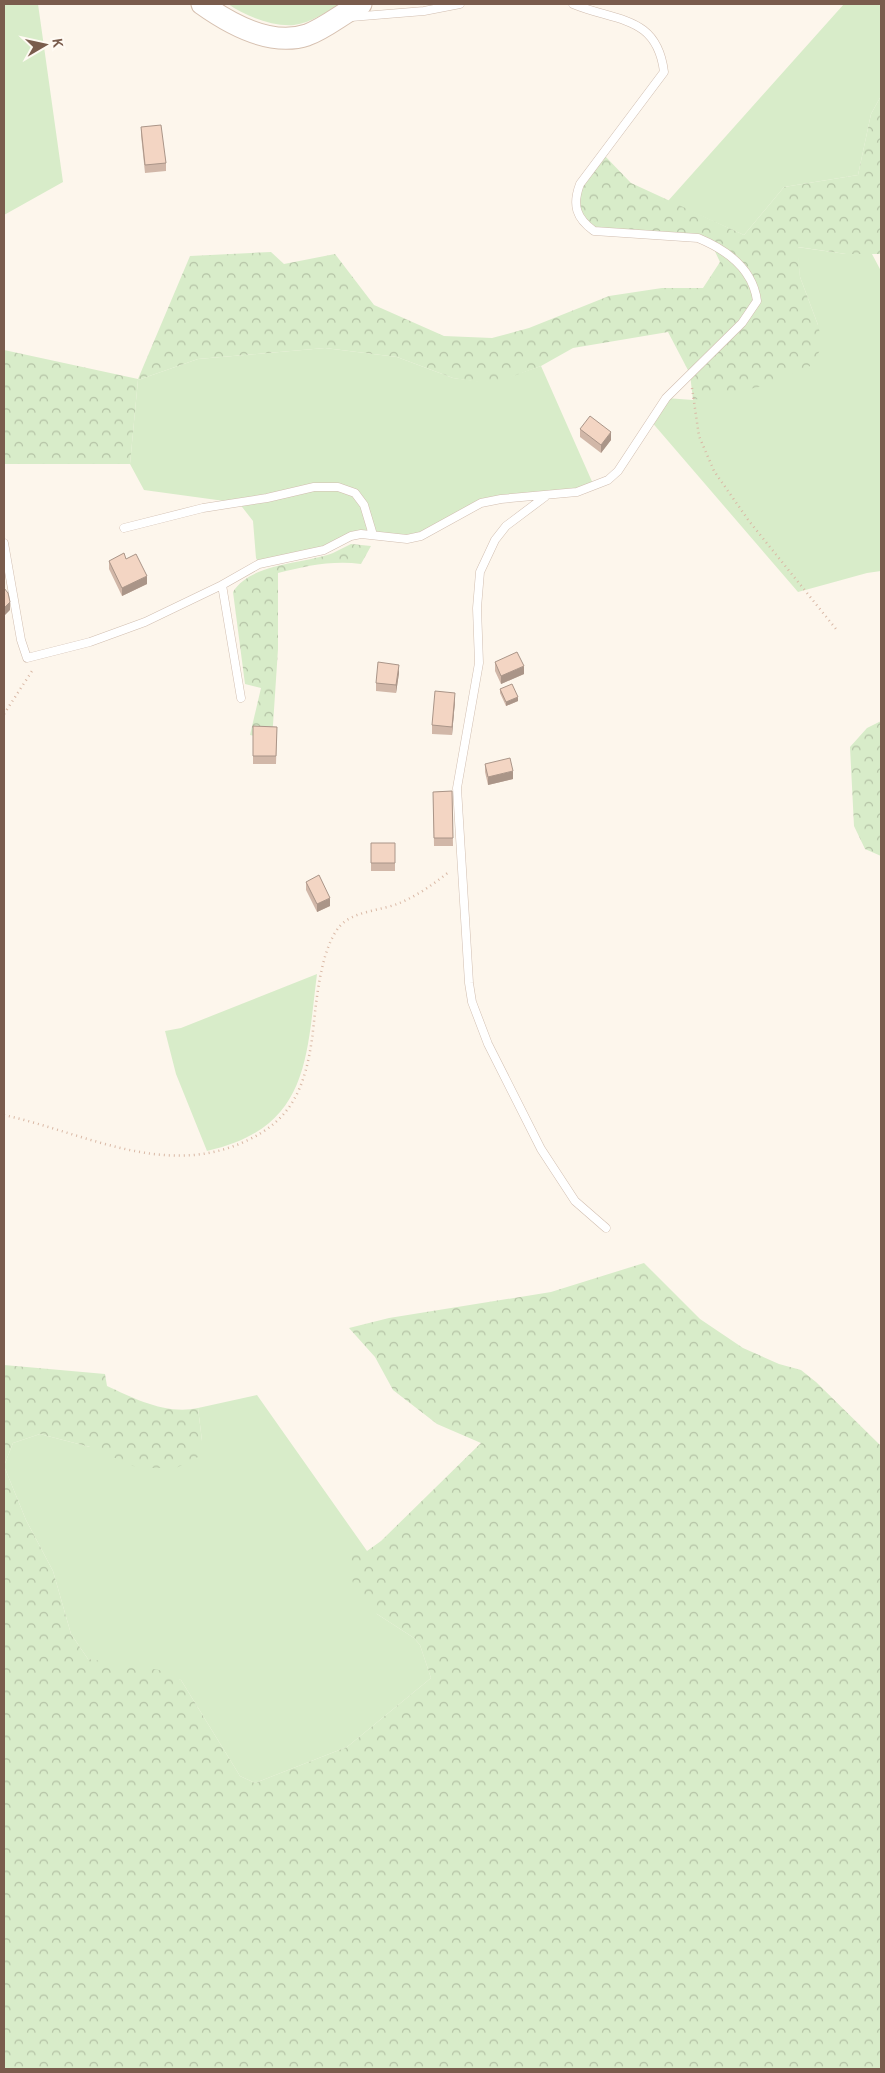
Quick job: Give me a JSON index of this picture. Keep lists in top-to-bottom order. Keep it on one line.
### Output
{"north":"right"}
